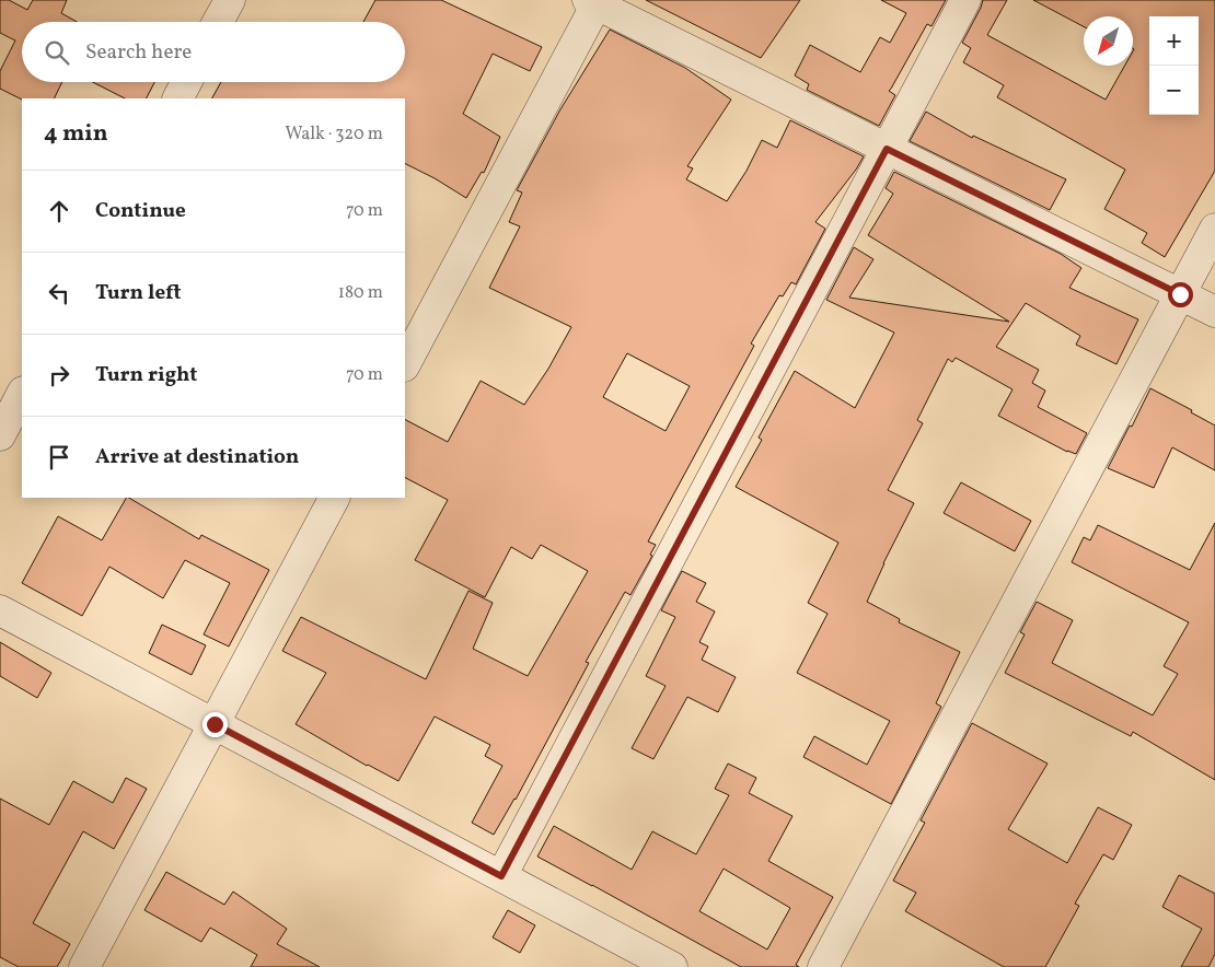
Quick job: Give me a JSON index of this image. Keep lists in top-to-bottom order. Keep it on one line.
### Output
{"north":"bottom left","page":{"map_buttons":["+","−"],"search":"Search here","heading":["4 min","Walk · 320 m"],"list":[["Continue","70 m"],["Turn left","180 m"],["Turn right","70 m"],"Arrive at destination"]}}
